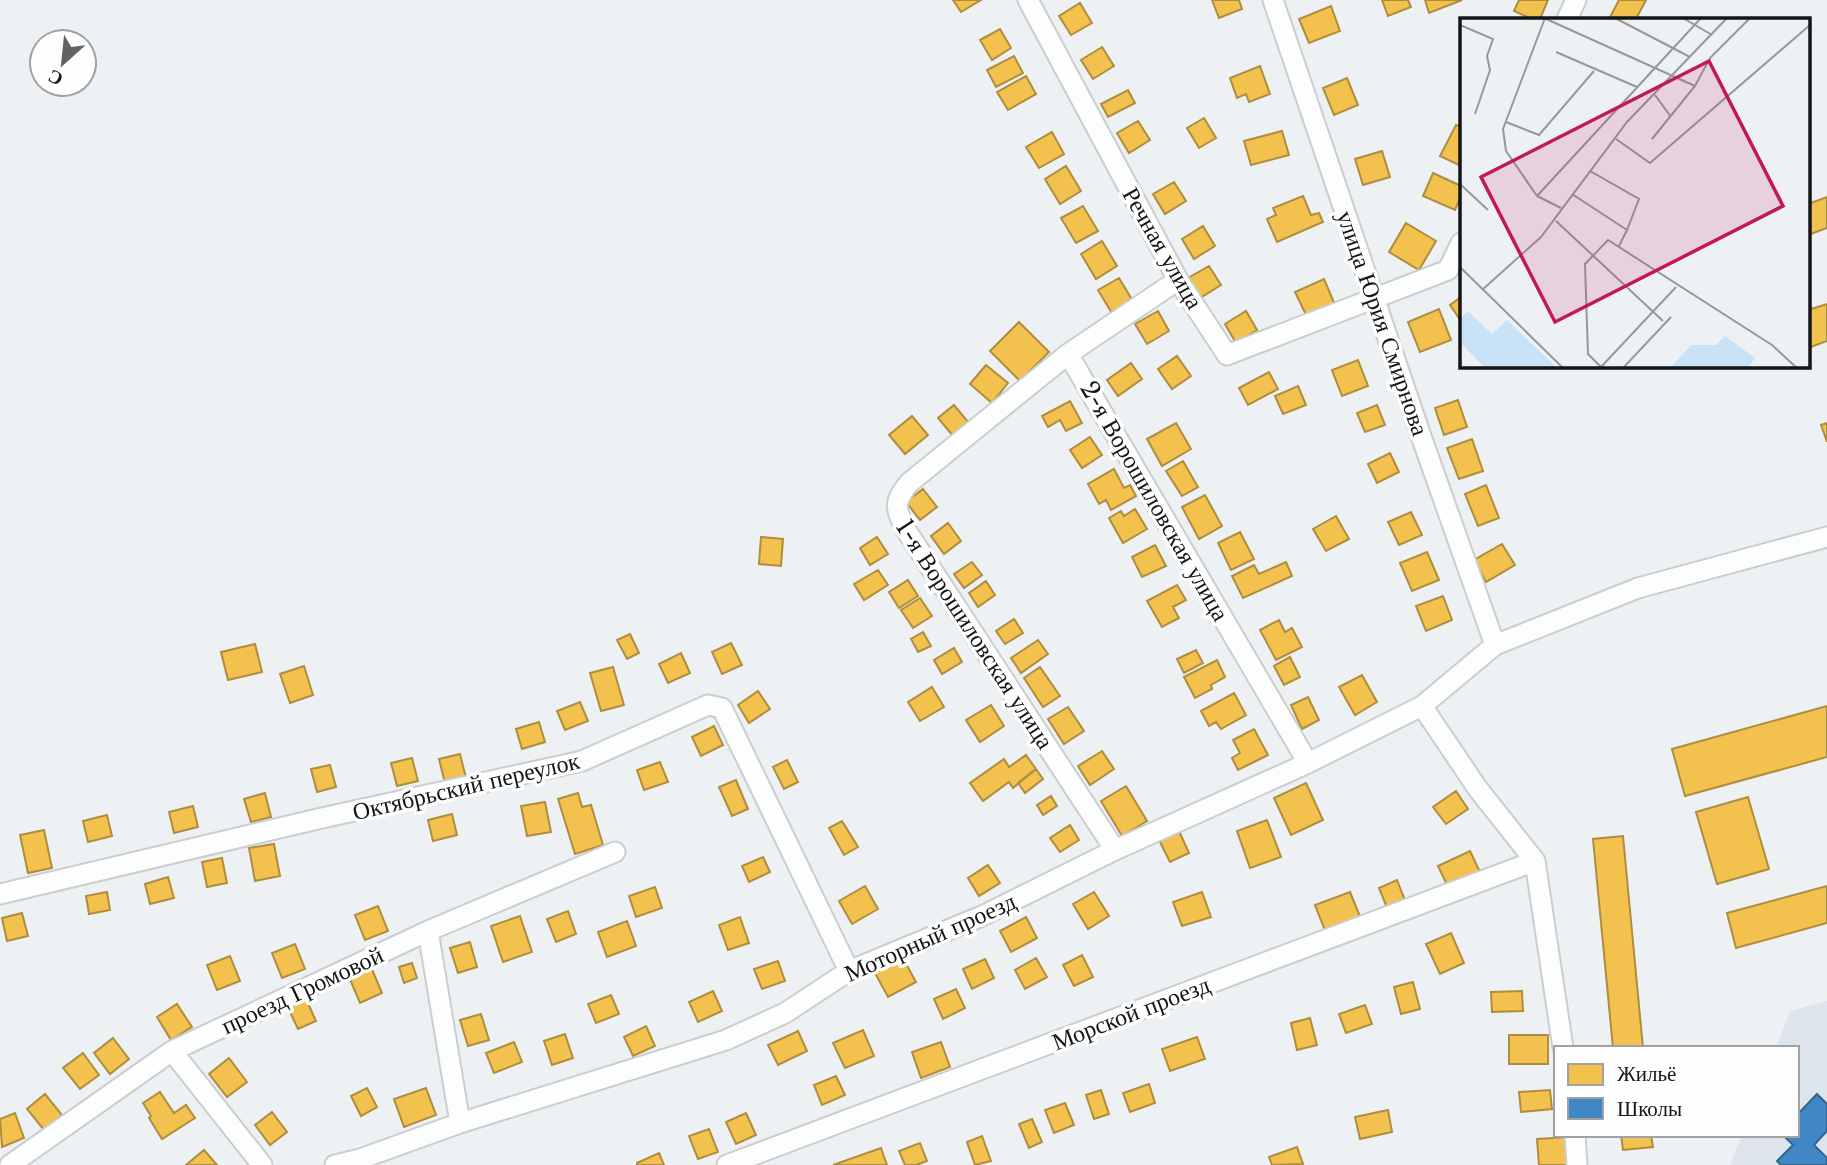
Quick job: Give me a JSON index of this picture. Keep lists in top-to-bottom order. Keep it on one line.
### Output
{"streets":{"street":["Речная улица","улица Юрия Смирнова","2-я Ворошиловская улица","1-я Ворошиловская улица","Октябрьский переулок","Моторный проезд","проезд Громовой","Морской проезд"]},"crossings":[["Речная улица","улица Юрия Смирнова"],["Речная улица","2-я Ворошиловская улица"],["улица Юрия Смирнова","Моторный проезд"],["2-я Ворошиловская улица","1-я Ворошиловская улица"],["2-я Ворошиловская улица","Моторный проезд"],["1-я Ворошиловская улица","Моторный проезд"],["Октябрьский переулок","Моторный проезд"]],"legend":["Жильё","Школы"],"north":"bottom left"}
